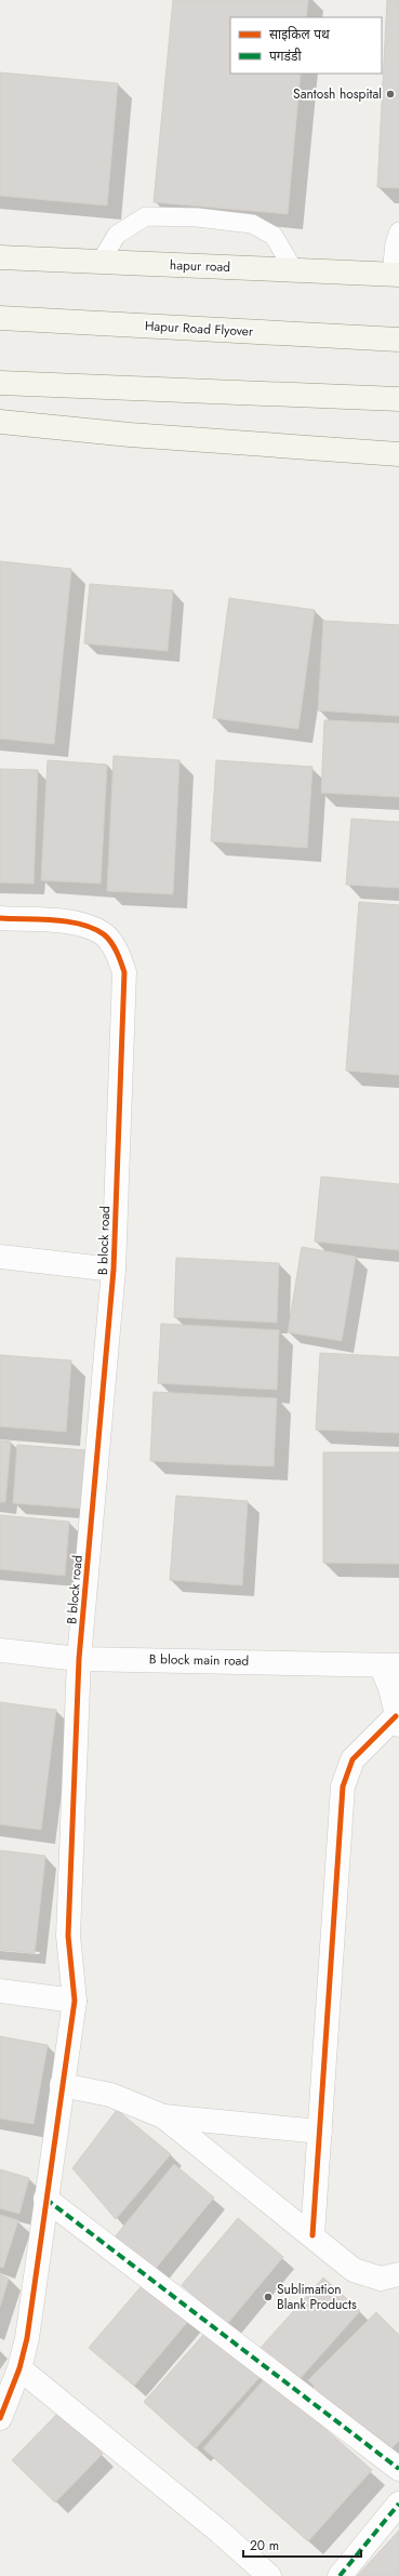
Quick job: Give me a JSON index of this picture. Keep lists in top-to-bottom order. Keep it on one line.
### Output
{"streets":{"street":["hapur road","Hapur Road Flyover","B block road","B block main road"]},"crossings":[["B block road","B block main road"]],"places":["Santosh hospital","Sublimation Blank Products"],"legend":["साइकिल पथ","पगडंडी"],"scale_bar":"20 m"}
